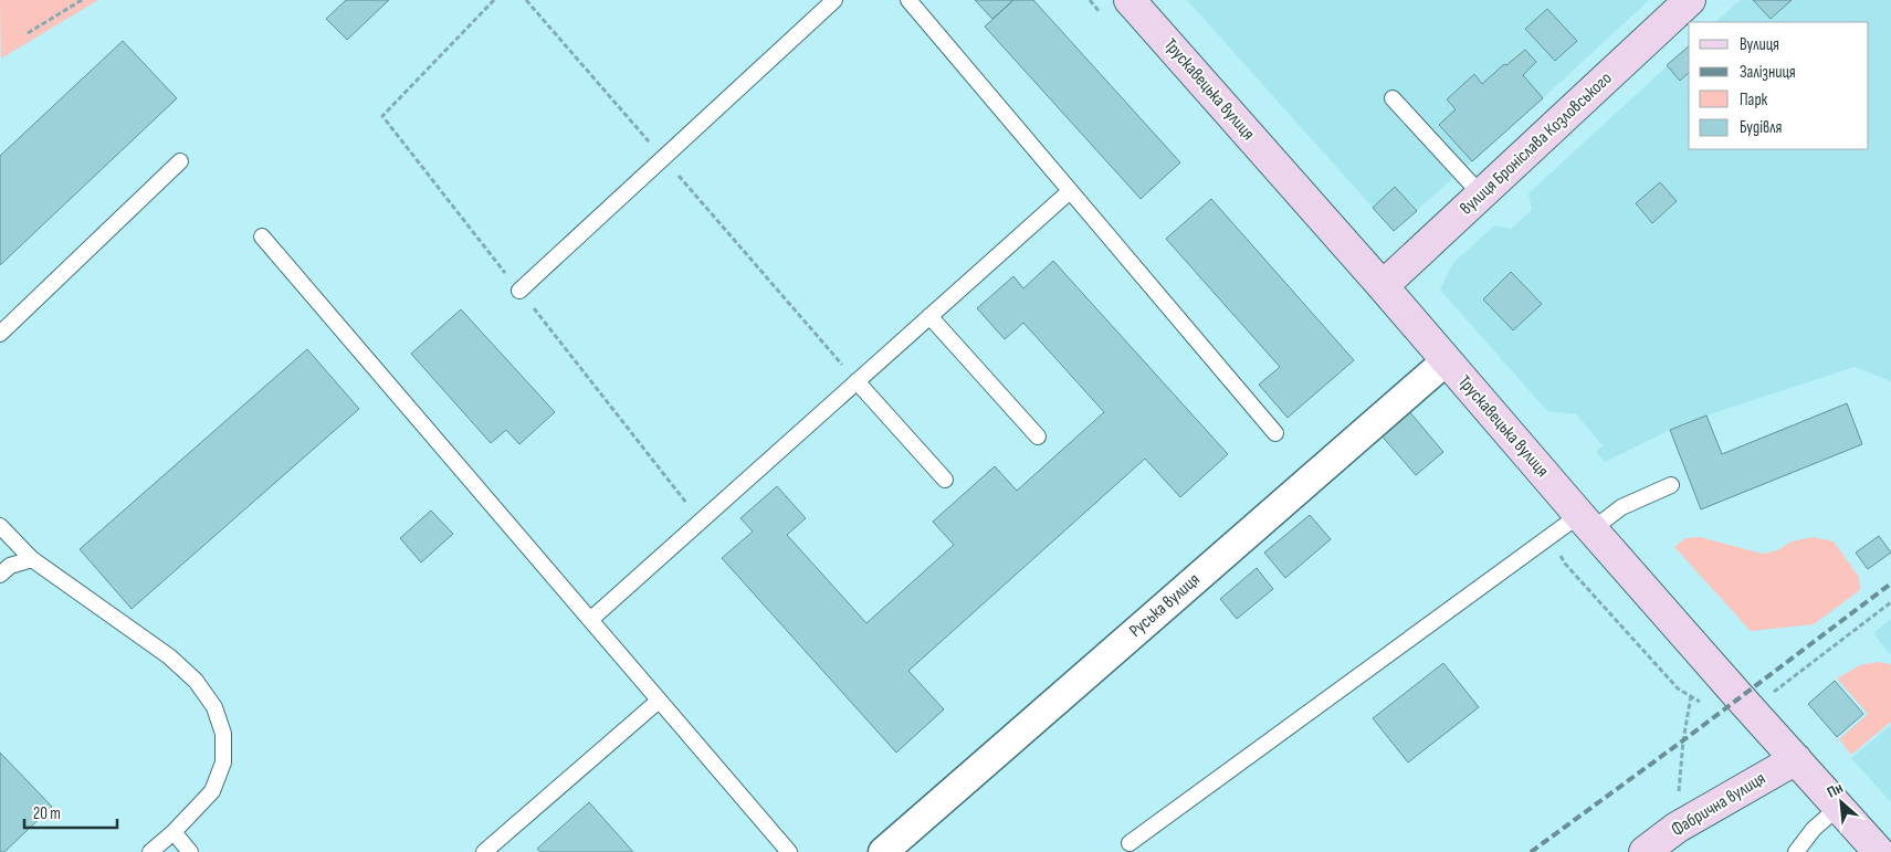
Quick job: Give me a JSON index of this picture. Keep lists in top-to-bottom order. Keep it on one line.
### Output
{"streets":{"main road":["Трускавецька вулиця","вулиця Броніслава Козловського","Фабрична вулиця"],"street":["Руська вулиця"]},"crossings":[["Трускавецька вулиця","вулиця Броніслава Козловського"],["Трускавецька вулиця","Руська вулиця"],["Трускавецька вулиця","Фабрична вулиця"]],"legend":["Вулиця","Залізниця","Парк","Будівля"],"scale_bar":"20 m","north":"top left"}
